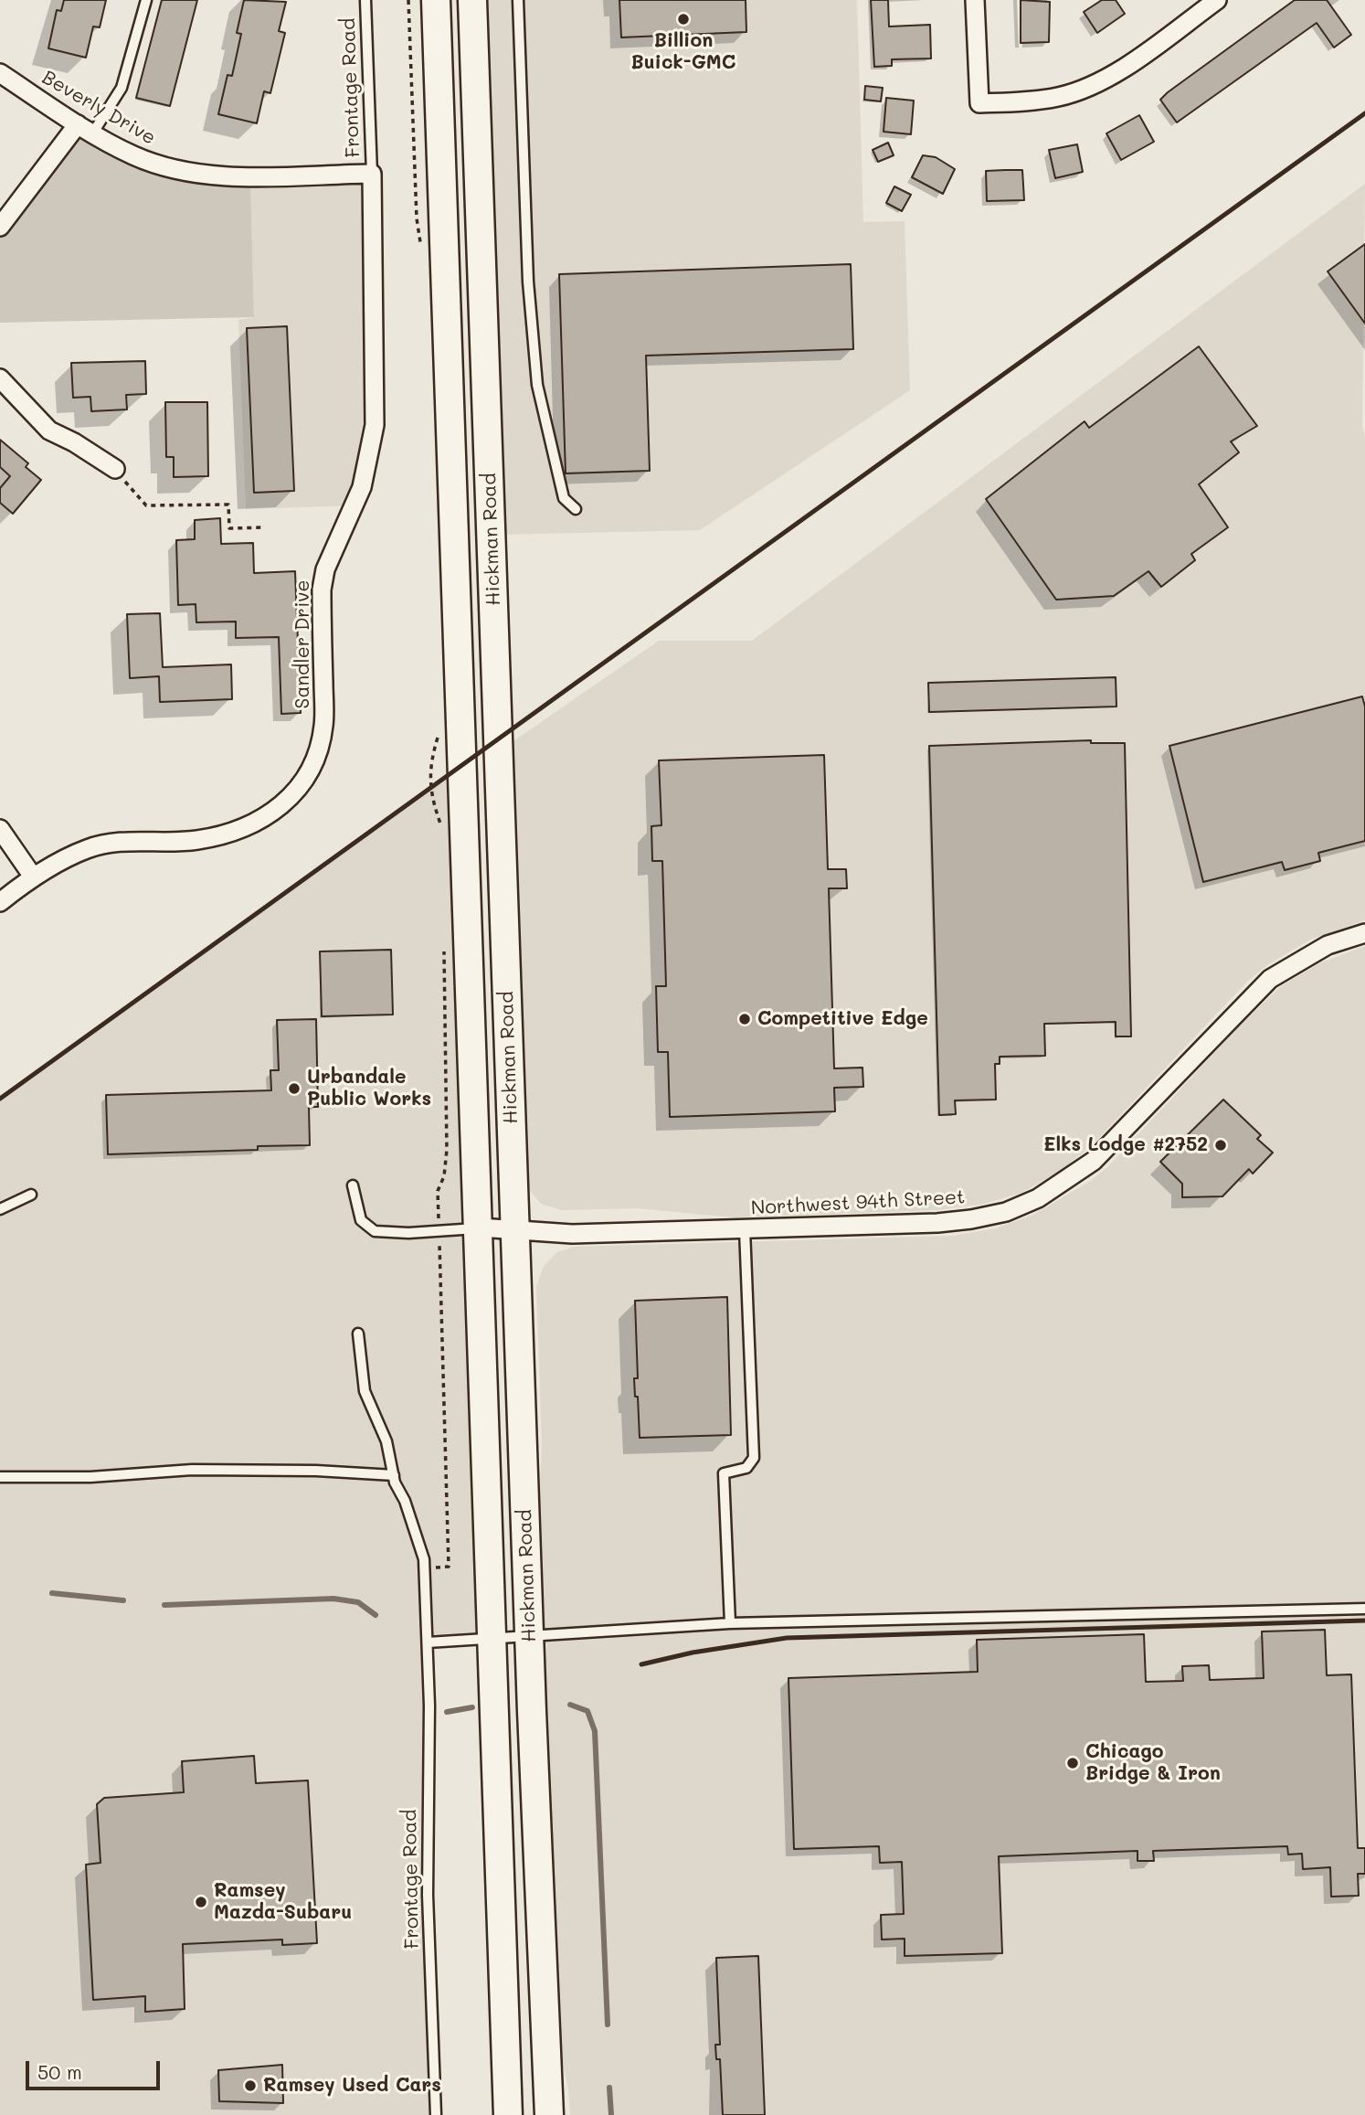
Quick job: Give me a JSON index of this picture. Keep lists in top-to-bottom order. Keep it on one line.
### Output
{"streets":{"main road":["Hickman Road"],"street":["Beverly Drive","Sandler Drive","Northwest 94th Street"],"lane":["Frontage Road"]},"crossings":[["Frontage Road","Beverly Drive"],["Frontage Road","Sandler Drive"],["Beverly Drive","Sandler Drive"],["Hickman Road","Northwest 94th Street"]],"places":["Billion Buick-GMC","Competitive Edge","Urbandale Public Works","Elks Lodge #2752","Chicago Bridge & Iron","Ramsey Mazda-Subaru","Ramsey Used Cars"],"scale_bar":"50 m"}
